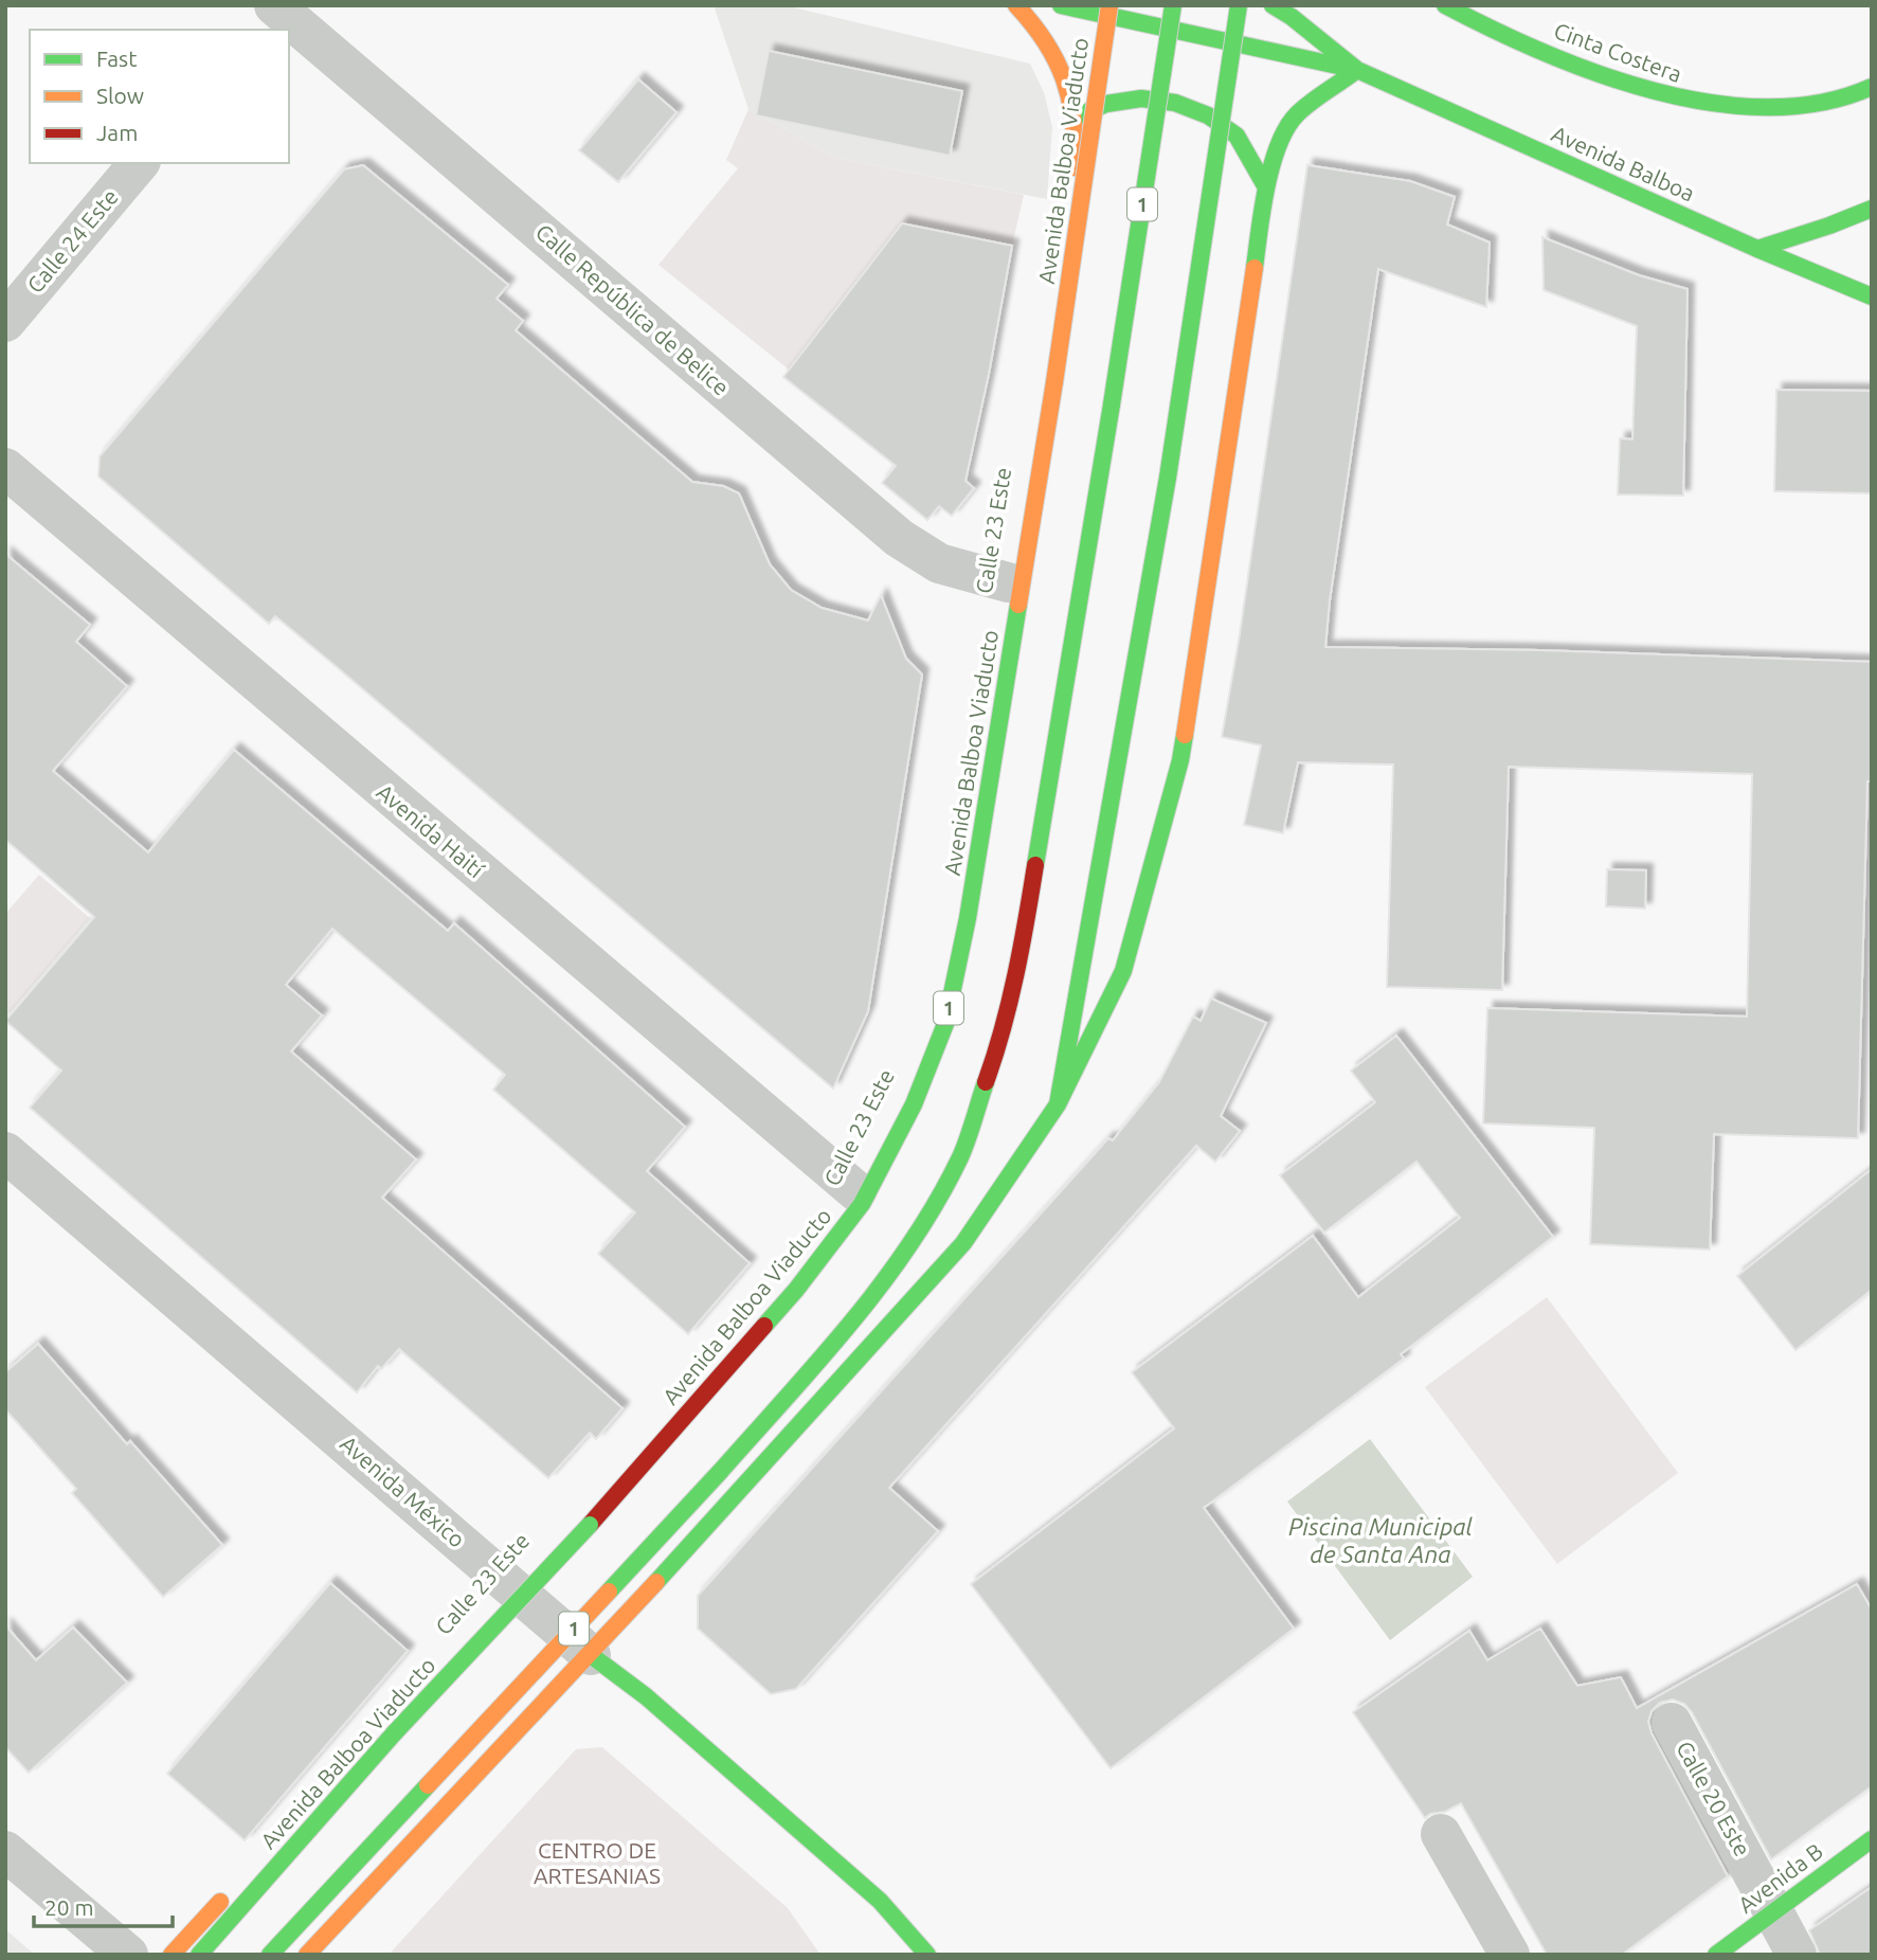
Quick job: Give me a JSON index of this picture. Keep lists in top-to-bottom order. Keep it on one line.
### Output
{"streets":{"main road":["Cinta Costera","Avenida Balboa Viaducto","Avenida Balboa","1","Calle 23 Este","Avenida México","Avenida B"],"street":["Calle 24 Este","Calle República de Belice","Avenida Haití","Calle 20 Este"]},"crossings":[["1","Avenida México"],["Calle República de Belice","Calle 23 Este"],["Calle 23 Este","Avenida Haití"],["Calle 23 Este","Avenida México"],["Calle 20 Este","Avenida B"]],"water":["Piscina Municipal de Santa Ana"],"parks":["CENTRO DE ARTESANIAS"],"legend":["Fast","Slow","Jam"],"scale_bar":"20 m"}
